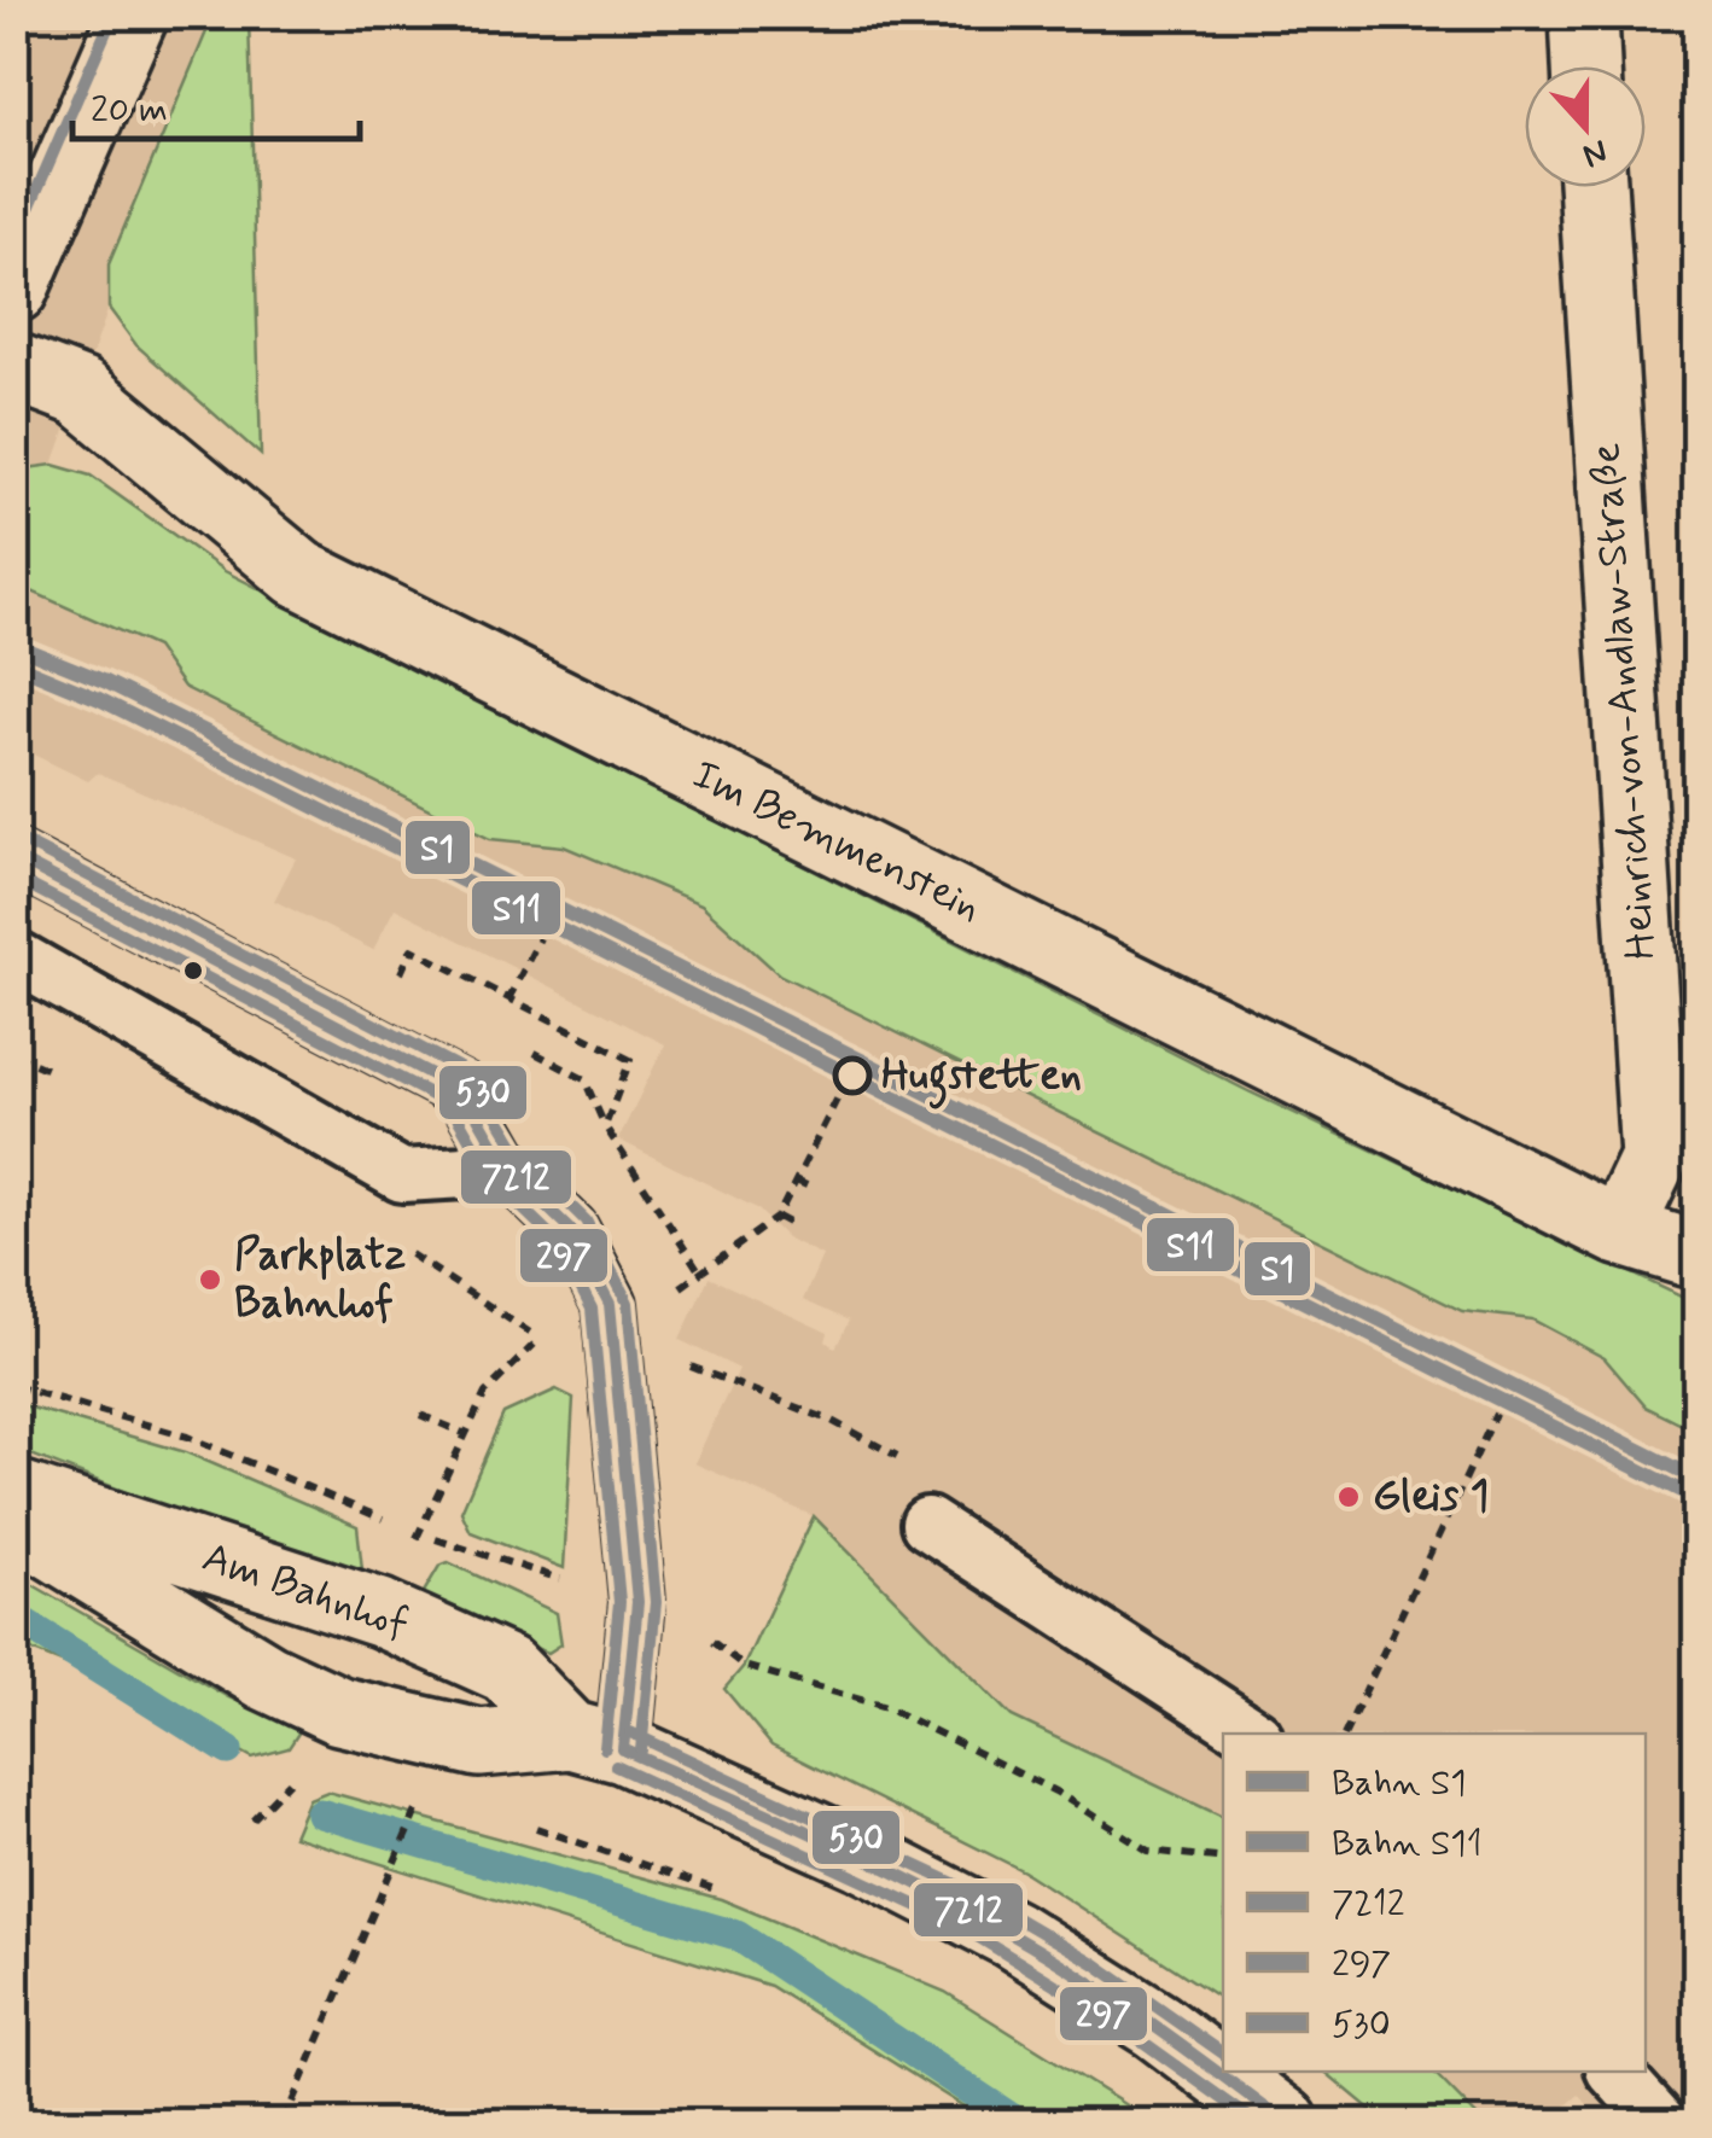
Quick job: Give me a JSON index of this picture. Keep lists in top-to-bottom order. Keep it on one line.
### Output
{"streets":{"street":["Heinrich-von-Andlaw-Straße","Im Bemmenstein","Am Bahnhof"]},"crossings":[["Heinrich-von-Andlaw-Straße","Im Bemmenstein"]],"places":["Hugstetten","Parkplatz Bahnhof","Gleis 1"],"lines":["transit line 530","rail line S1","rail line S11","transit line 7212","transit line 297"],"legend":["Bahn S1","Bahn S11","7212","297","530"],"scale_bar":"20 m","north":"bottom"}
